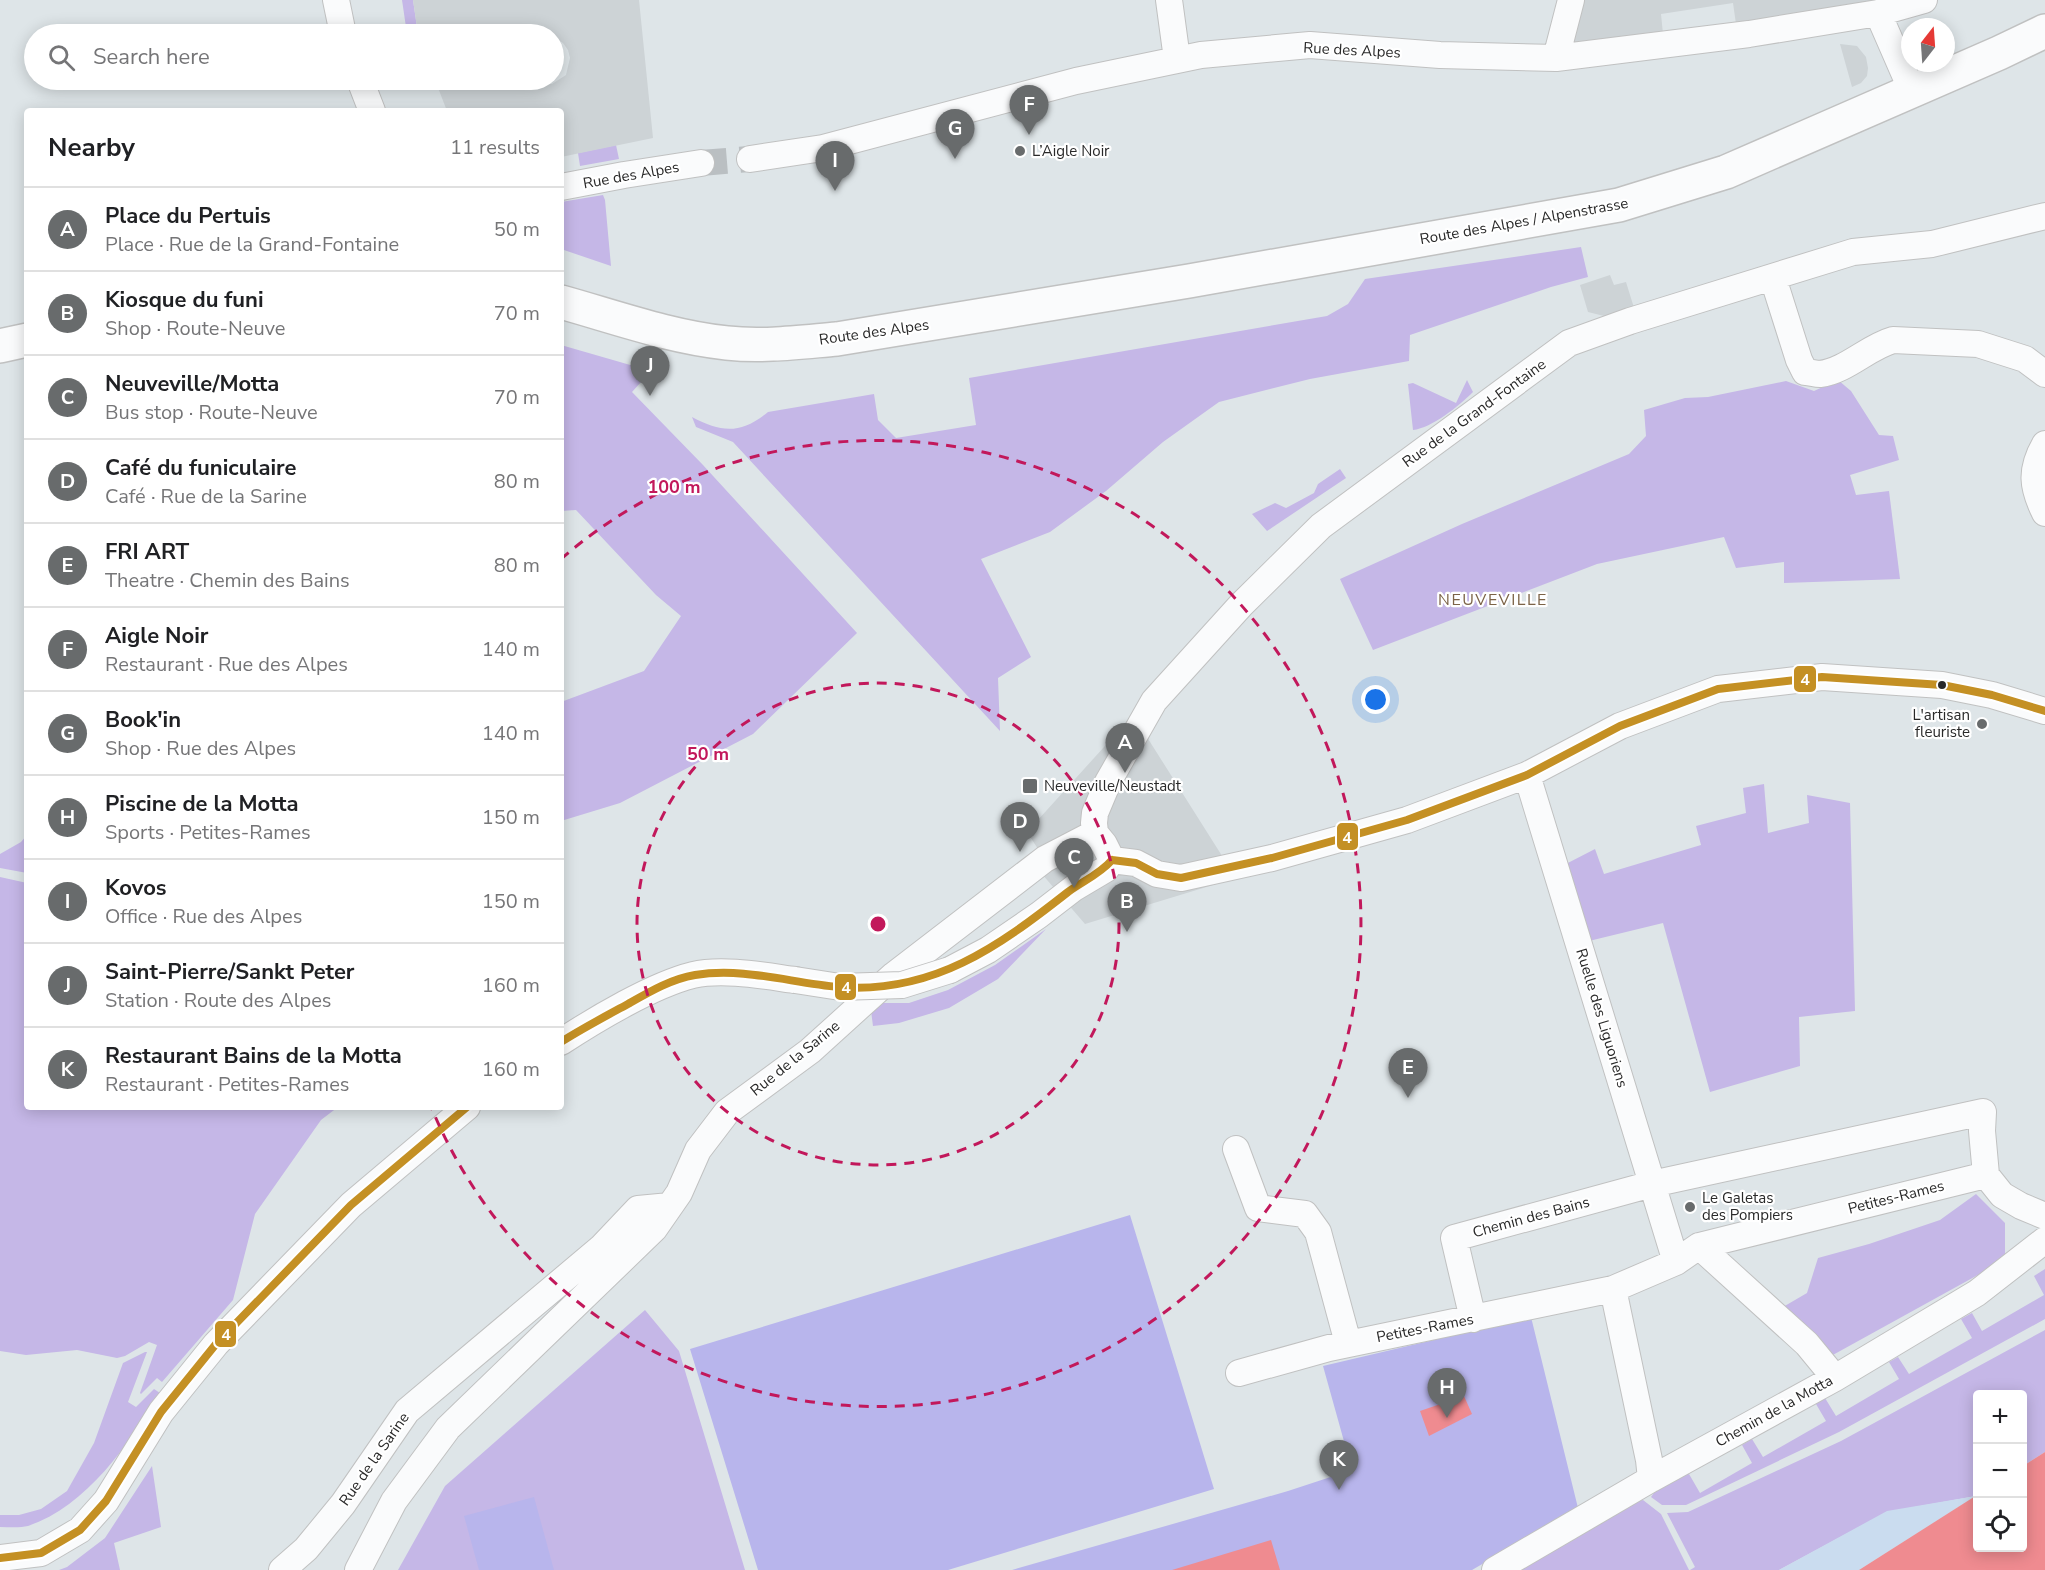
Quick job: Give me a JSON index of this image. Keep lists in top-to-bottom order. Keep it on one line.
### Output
{"streets":{"main road":["Route des Alpes / Alpenstrasse","Route des Alpes"],"street":["Rue des Alpes","Rue de la Grand-Fontaine","Ruelle des Liguoriens","Rue de la Sarine","Petites-Rames","Chemin des Bains","Chemin de la Motta"]},"crossings":[["Route des Alpes / Alpenstrasse","Route des Alpes"],["Rue de la Grand-Fontaine","Rue de la Sarine"],["Ruelle des Liguoriens","Petites-Rames"],["Ruelle des Liguoriens","Chemin des Bains"],["Petites-Rames","Chemin des Bains"]],"districts":["NEUVEVILLE"],"places":{"other":["L’Aigle Noir","L'artisan fleuriste","Le Galetas des Pompiers"],"transit":["Neuveville/Neustadt"]},"lines":["transit line 4"],"north":"top","page":{"search":"Search here","pins":["F","G","I","J","A","D","C","B","E","H","K"],"heading":["Nearby","11 results"],"list":[{"mark":"A","name":"Place du Pertuis","note":"Place · Rue de la Grand-Fontaine","value":"50 m"},{"mark":"B","name":"Kiosque du funi","note":"Shop · Route-Neuve","value":"70 m"},{"mark":"C","name":"Neuveville/Motta","note":"Bus stop · Route-Neuve","value":"70 m"},{"mark":"D","name":"Café du funiculaire","note":"Café · Rue de la Sarine","value":"80 m"},{"mark":"E","name":"FRI ART","note":"Theatre · Chemin des Bains","value":"80 m"},{"mark":"F","name":"Aigle Noir","note":"Restaurant · Rue des Alpes","value":"140 m"},{"mark":"G","name":"Book'in","note":"Shop · Rue des Alpes","value":"140 m"},{"mark":"H","name":"Piscine de la Motta","note":"Sports · Petites-Rames","value":"150 m"},{"mark":"I","name":"Kovos","note":"Office · Rue des Alpes","value":"150 m"},{"mark":"J","name":"Saint-Pierre/Sankt Peter","note":"Station · Route des Alpes","value":"160 m"},{"mark":"K","name":"Restaurant Bains de la Motta","note":"Restaurant · Petites-Rames","value":"160 m"}],"map_buttons":["+","−"]},"rings":["100 m","50 m"]}
